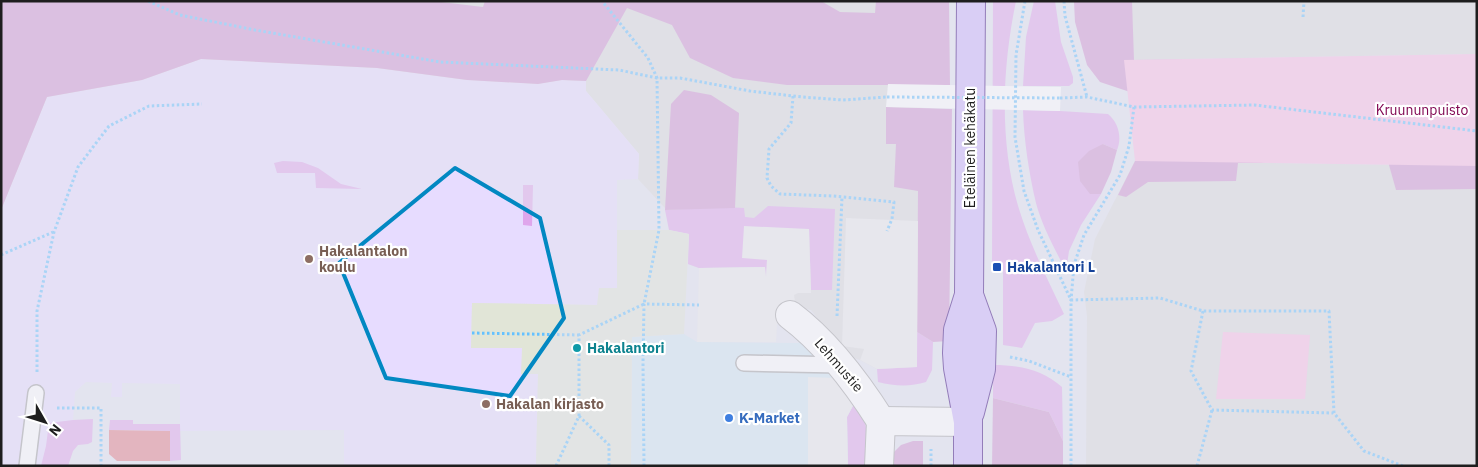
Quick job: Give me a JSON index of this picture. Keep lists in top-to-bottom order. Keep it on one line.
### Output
{"streets":{"street":["Eteläinen kehäkatu","Lehmustie"]},"parks":["Kruununpuisto"],"places":{"other":["Hakalantalon koulu","Hakalantori","Hakalan kirjasto","K-Market"],"transit":["Hakalantori L"]},"north":"bottom right"}
